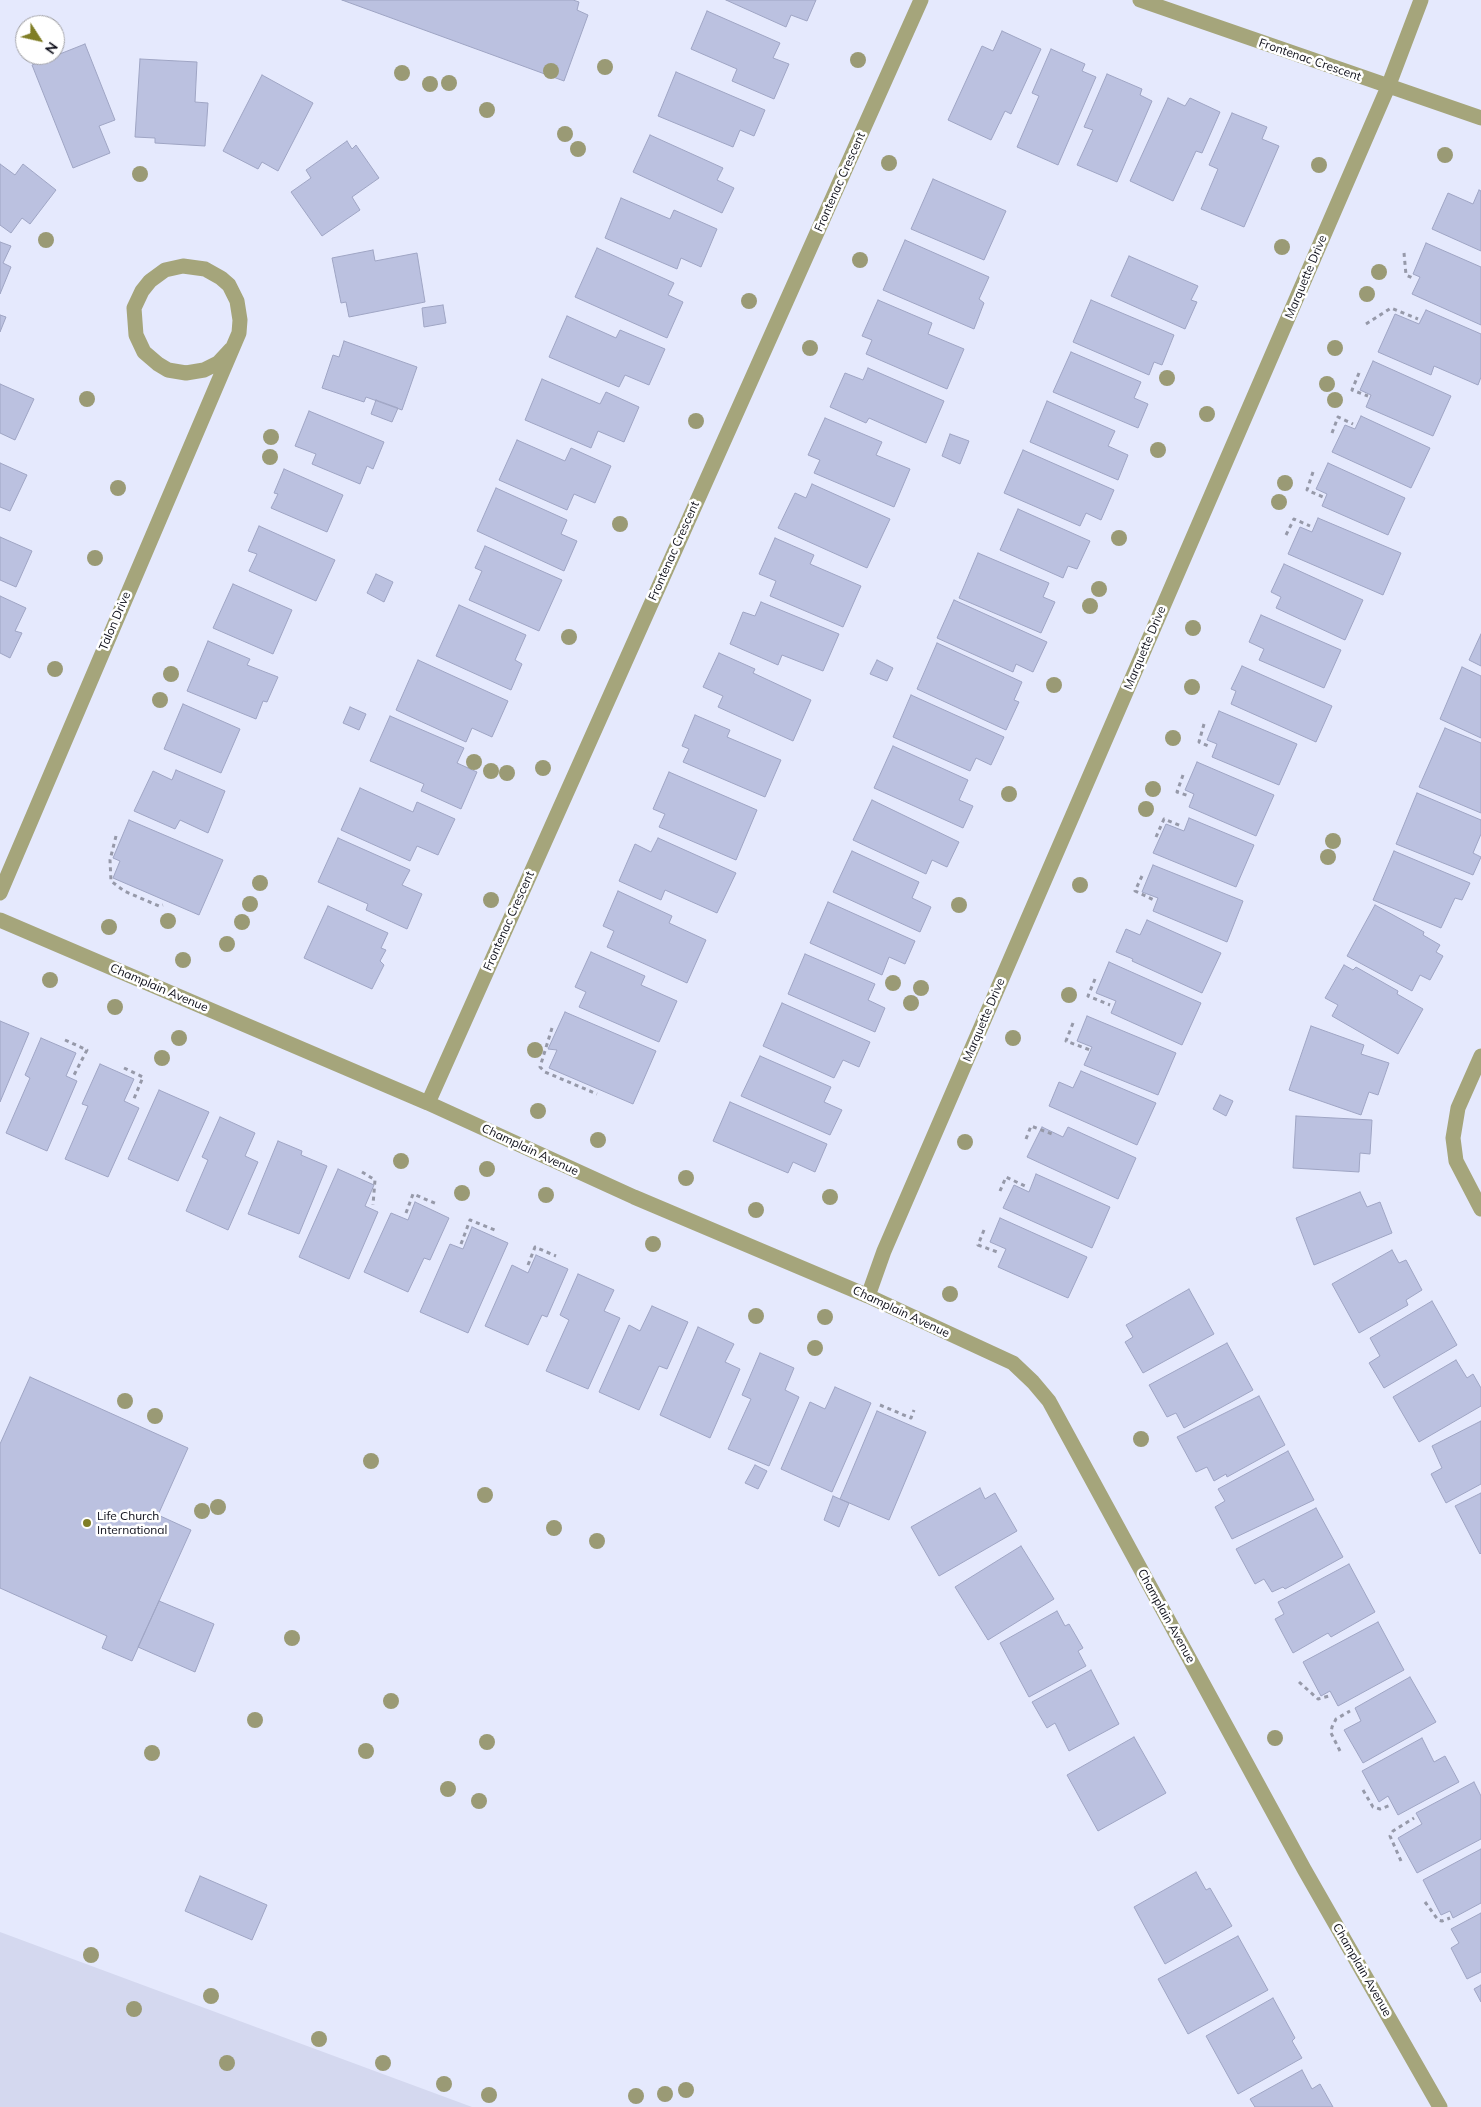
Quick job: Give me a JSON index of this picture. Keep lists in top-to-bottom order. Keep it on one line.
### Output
{"streets":{"street":["Frontenac Crescent","Marquette Drive","Talon Drive","Champlain Avenue"]},"crossings":[["Frontenac Crescent","Marquette Drive"],["Frontenac Crescent","Champlain Avenue"],["Marquette Drive","Champlain Avenue"]],"places":["Life Church International"],"north":"bottom right"}
